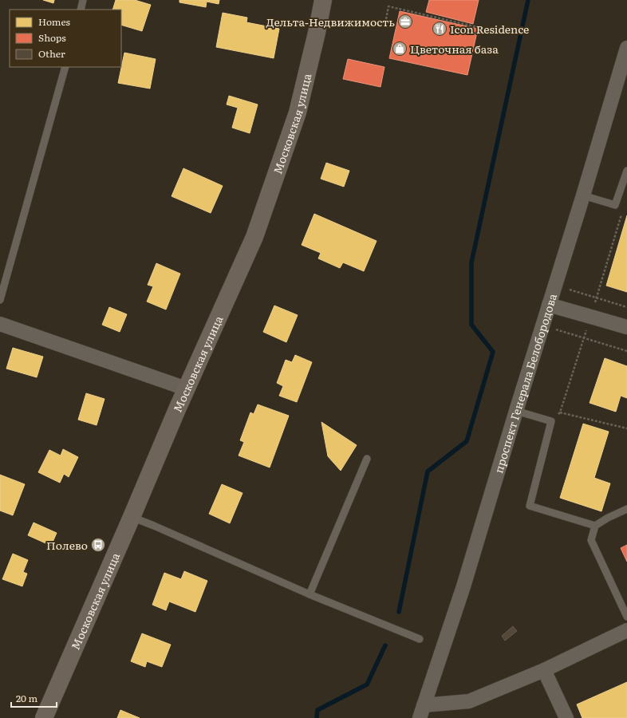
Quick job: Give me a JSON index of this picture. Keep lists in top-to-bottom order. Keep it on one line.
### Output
{"streets":{"main road":["Московская улица"],"street":["проспект Генерала Белобородова"]},"places":{"office":["Дельта-Недвижимость"],"restaurant":["Icon Residence"],"shop":["Цветочная база"],"bus stop":["Полево"]},"legend":["Homes","Shops","Other"],"scale_bar":"20 m"}
